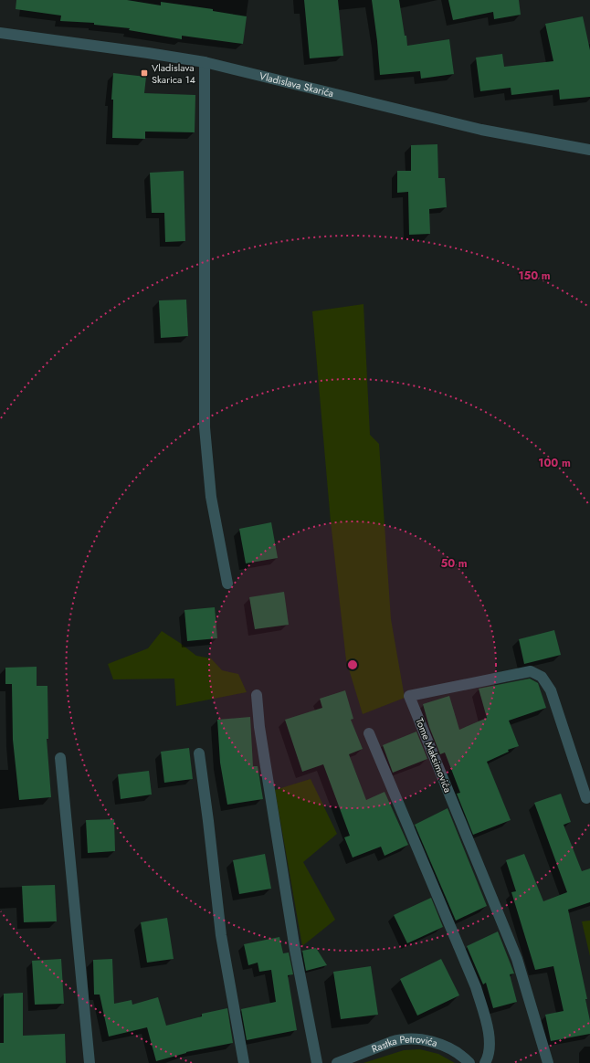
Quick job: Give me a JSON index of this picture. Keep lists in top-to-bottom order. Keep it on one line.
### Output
{"streets":{"street":["Vladislava Skarića","Tome Maksimovića","Rastka Petrovića"]},"places":{"transit":["Vladislava Skarica 14"]},"rings":["150 m","100 m","50 m"]}
